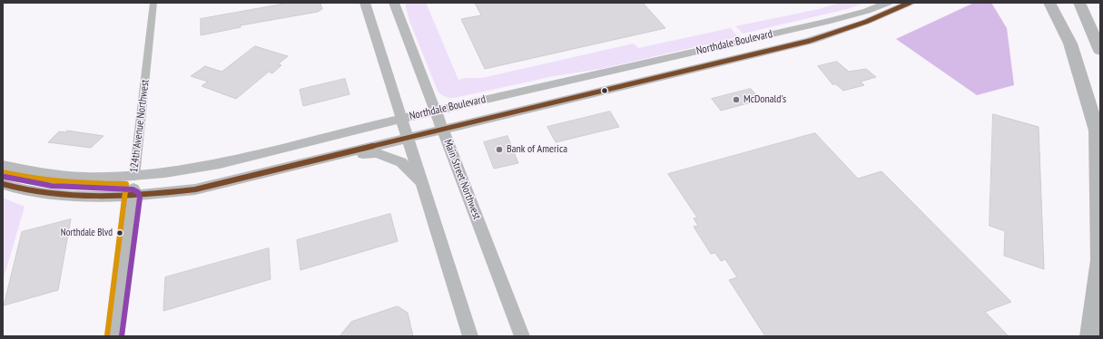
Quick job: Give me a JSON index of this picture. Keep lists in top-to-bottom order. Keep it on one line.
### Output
{"streets":{"street":["Northdale Boulevard","124th Avenue Northwest","Main Street Northwest"]},"crossings":[["Northdale Boulevard","124th Avenue Northwest"],["Northdale Boulevard","Main Street Northwest"]],"places":["McDonald's","Bank of America","Northdale Blvd"]}
